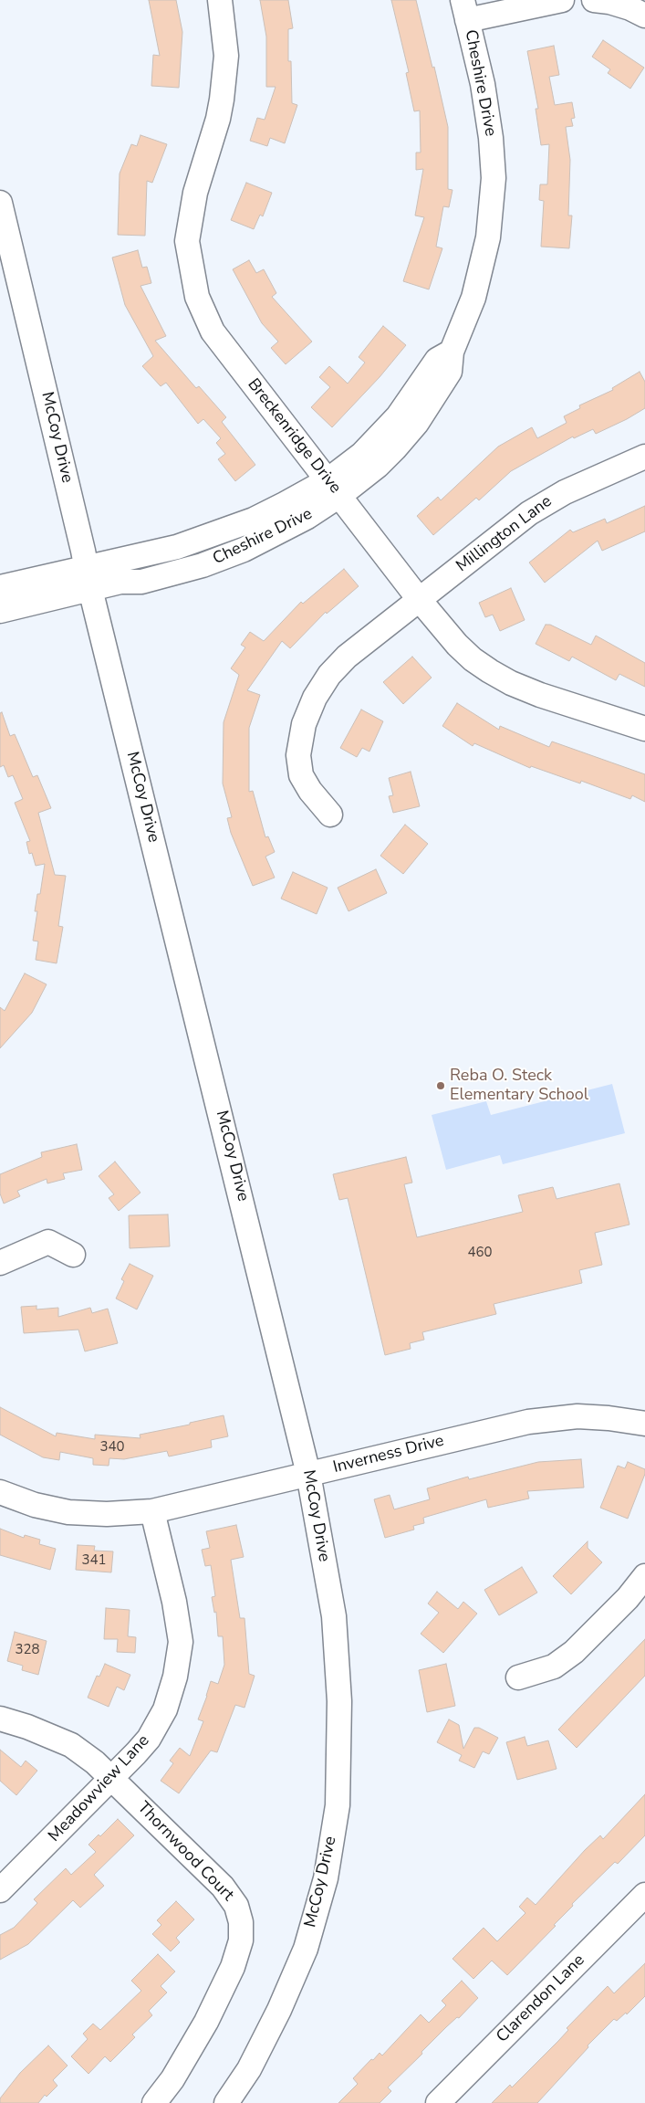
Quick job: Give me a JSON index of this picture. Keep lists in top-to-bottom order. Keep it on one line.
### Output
{"streets":{"street":["Cheshire Drive","Breckenridge Drive","McCoy Drive","Millington Lane","Inverness Drive","Meadowview Lane","Thornwood Court","Clarendon Lane"]},"crossings":[["Cheshire Drive","Breckenridge Drive"],["Cheshire Drive","McCoy Drive"],["Breckenridge Drive","Millington Lane"],["McCoy Drive","Inverness Drive"],["Inverness Drive","Meadowview Lane"],["Meadowview Lane","Thornwood Court"]],"places":["Reba O. Steck Elementary School"],"house_numbers":["460","340","341","328"]}
